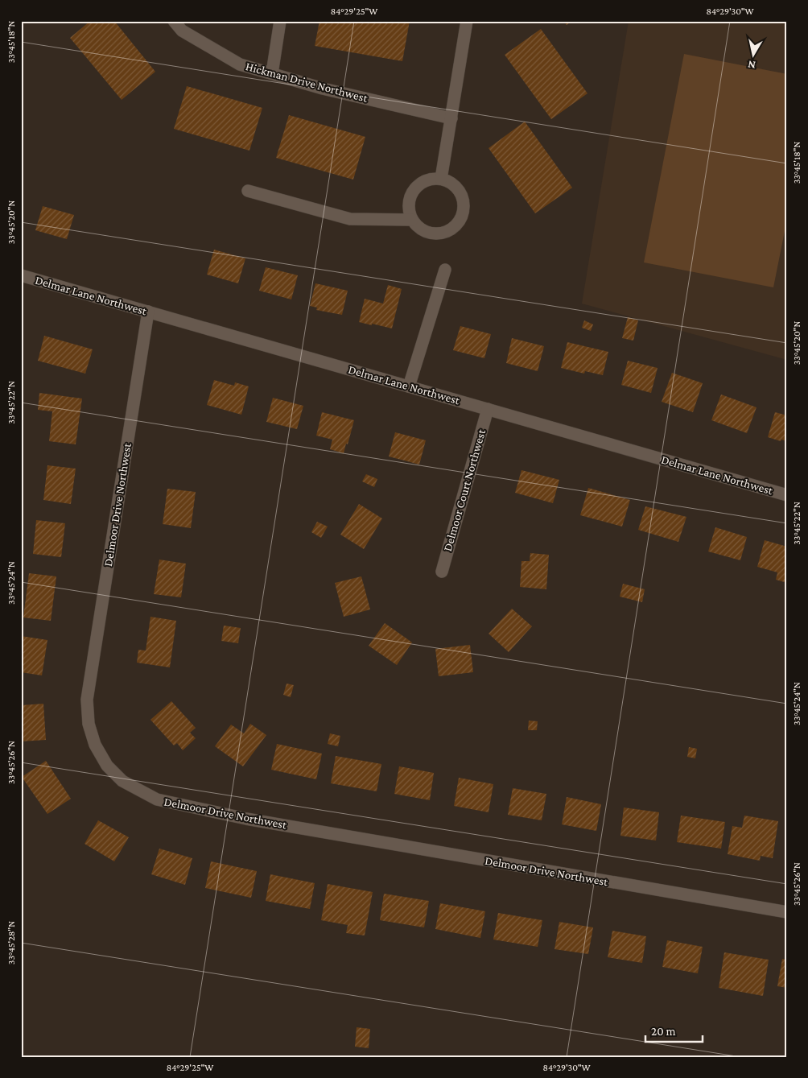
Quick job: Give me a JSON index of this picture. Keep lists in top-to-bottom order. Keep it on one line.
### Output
{"streets":{"street":["Hickman Drive Northwest","Delmar Lane Northwest","Delmoor Court Northwest","Delmoor Drive Northwest"]},"crossings":[["Delmar Lane Northwest","Delmoor Court Northwest"],["Delmar Lane Northwest","Delmoor Drive Northwest"]],"scale_bar":"20 m","north":"bottom","coordinates":["84°29'25\"W","84°29'30\"W","33°45'18\"N","33°45'20\"N","33°45'22\"N","33°45'24\"N","33°45'26\"N","33°45'28\"N"]}
